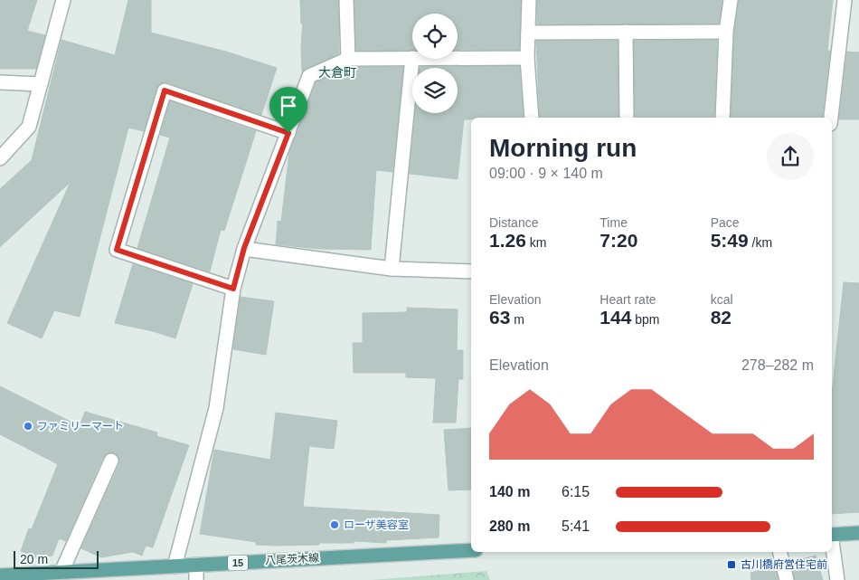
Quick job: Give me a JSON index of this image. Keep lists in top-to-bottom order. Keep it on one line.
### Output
{"streets":{"main road":["八尾茨木線","15"]},"districts":["大倉町"],"places":{"other":["ファミリーマート","ローザ美容室"],"transit":["古川橋府営住宅前"]},"scale_bar":"20 m","page":{"heading":["Morning run","09:00 · 9 × 140 m"],"stats":[["Distance","1.26 km"],["Time","7:20"],["Pace","5:49 /km"],["Elevation","63 m"],["Heart rate","144 bpm"],["kcal","82"]],"chart":["Elevation","278–282 m"],"list":[{"name":"140 m","note":"6:15"},{"name":"280 m","note":"5:41"}],"scale":"20 m"}}
